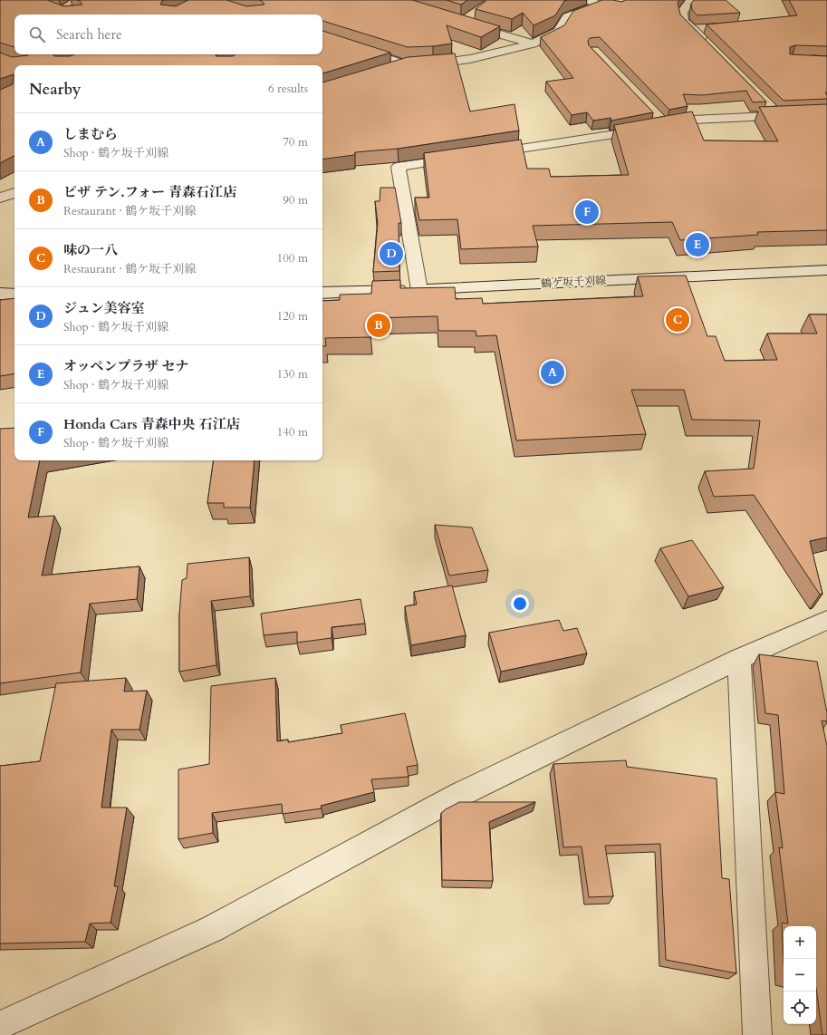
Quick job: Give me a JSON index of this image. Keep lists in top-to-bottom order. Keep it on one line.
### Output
{"streets":{"street":["鶴ケ坂千刈線"]},"page":{"search":"Search here","heading":["Nearby","6 results"],"list":[{"mark":"A","name":"しまむら","note":"Shop · 鶴ケ坂千刈線","value":"70 m"},{"mark":"B","name":"ピザ テン.フォー 青森石江店","note":"Restaurant · 鶴ケ坂千刈線","value":"90 m"},{"mark":"C","name":"味の一八","note":"Restaurant · 鶴ケ坂千刈線","value":"100 m"},{"mark":"D","name":"ジュン美容室","note":"Shop · 鶴ケ坂千刈線","value":"120 m"},{"mark":"E","name":"オッペンプラザ セナ","note":"Shop · 鶴ケ坂千刈線","value":"130 m"},{"mark":"F","name":"Honda Cars 青森中央 石江店","note":"Shop · 鶴ケ坂千刈線","value":"140 m"}],"pins":["F","E","D","C","B","A"],"map_buttons":["+","−"]}}
